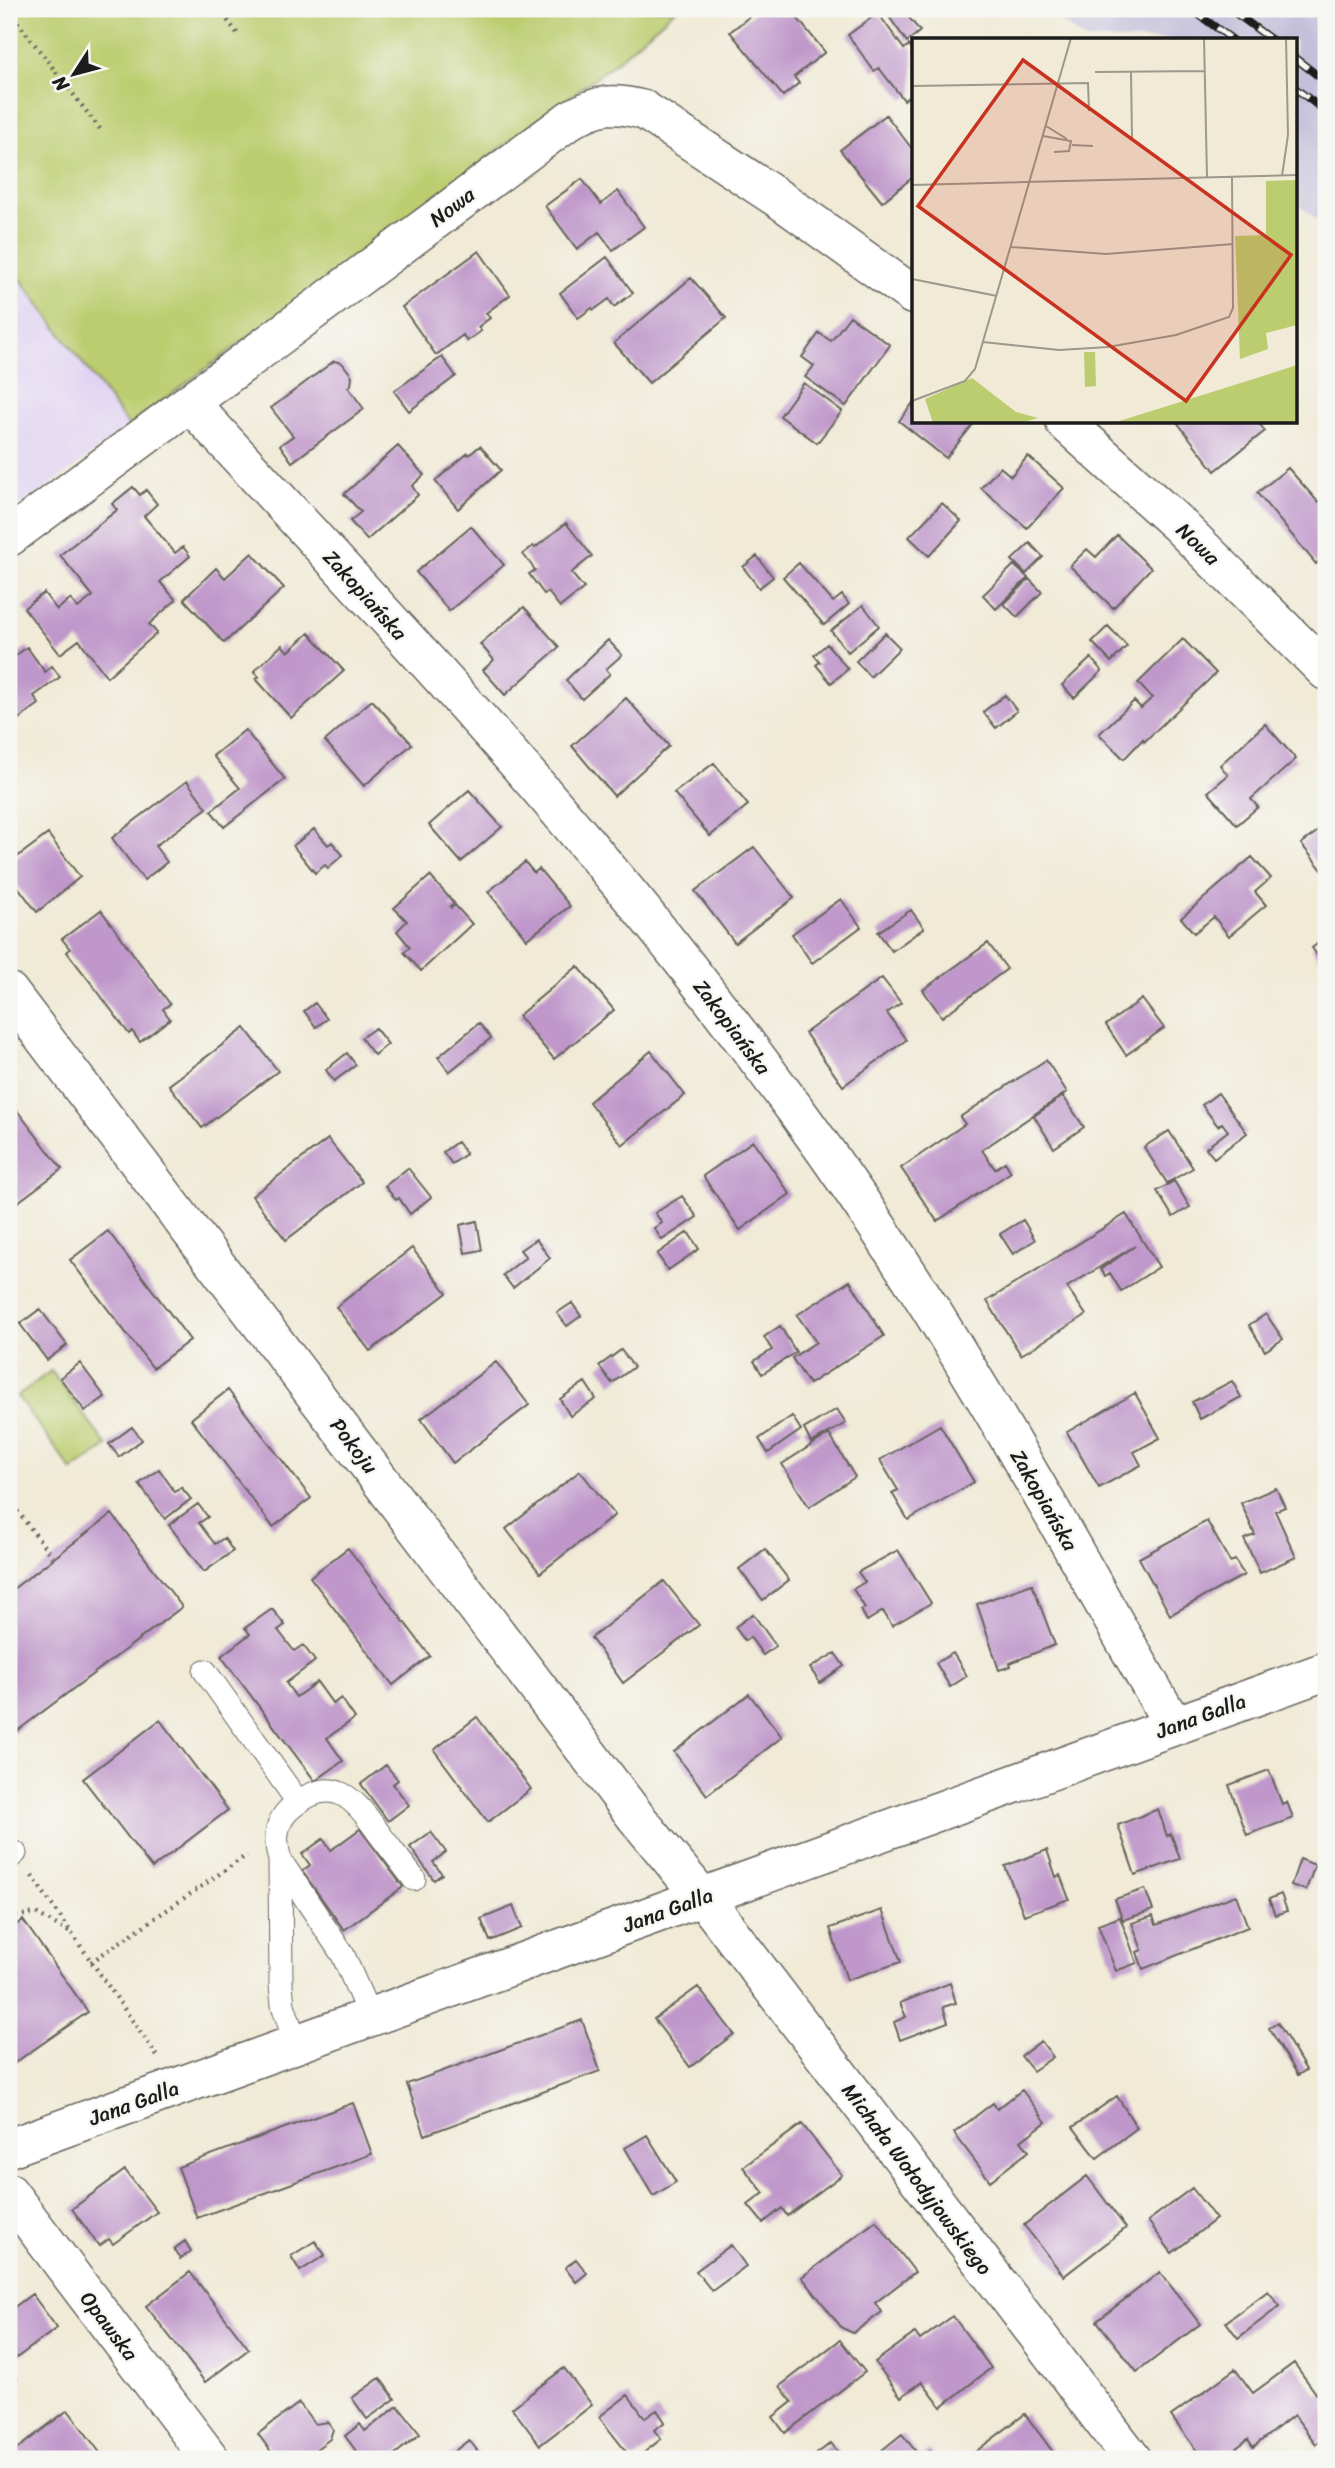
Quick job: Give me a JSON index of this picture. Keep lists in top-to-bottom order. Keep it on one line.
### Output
{"streets":{"street":["Nowa","Zakopiańska","Pokoju","Jana Galla","Michała Wołodyjowskiego","Opawska"]},"crossings":[["Nowa","Zakopiańska"],["Zakopiańska","Jana Galla"],["Pokoju","Jana Galla"],["Pokoju","Michała Wołodyjowskiego"],["Jana Galla","Michała Wołodyjowskiego"]],"north":"bottom left"}
